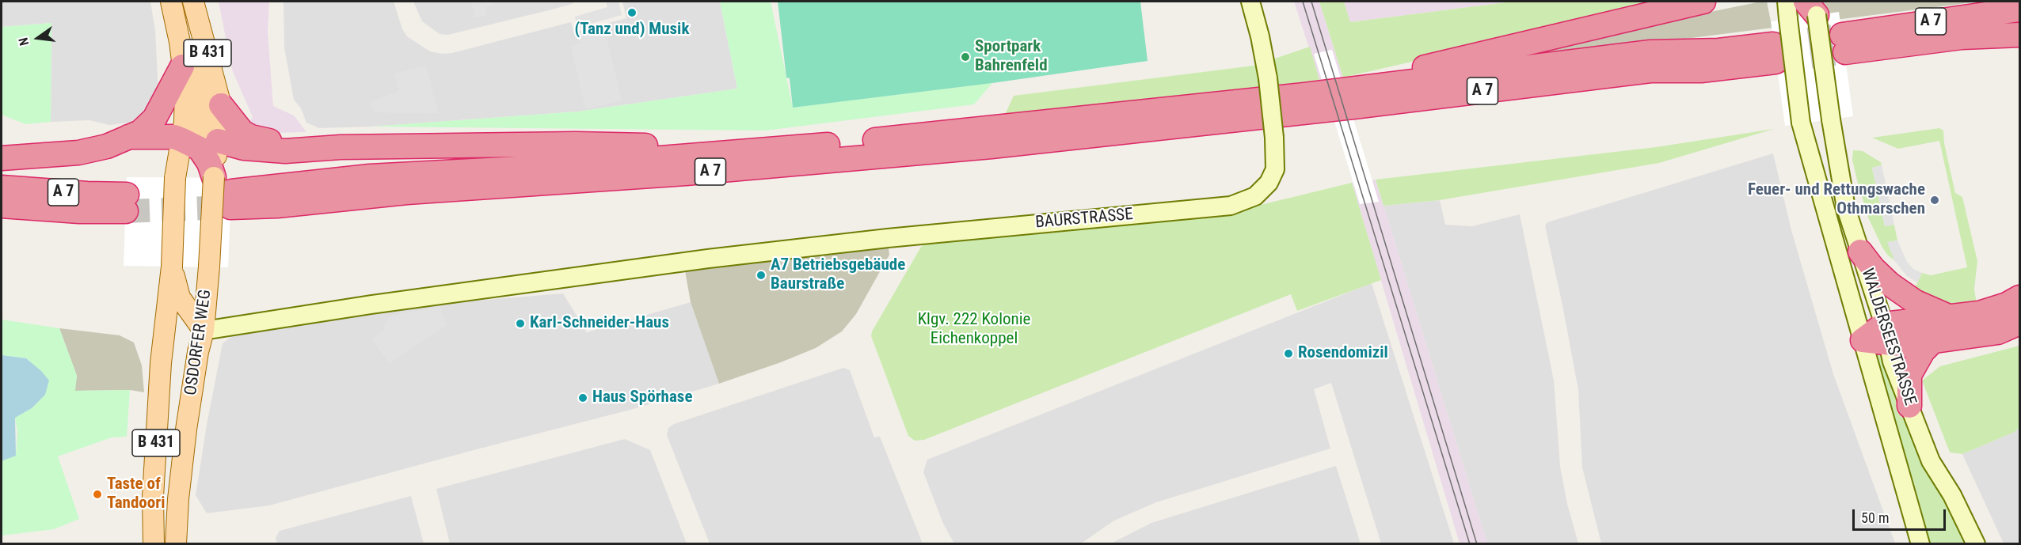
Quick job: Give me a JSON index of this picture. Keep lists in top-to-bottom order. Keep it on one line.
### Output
{"streets":{"highway":["A 7"],"main road":["B 431","BAURSTRASSE","WALDERSEESTRASSE","OSDORFER WEG"]},"crossings":[["A 7","OSDORFER WEG"],["B 431","OSDORFER WEG"],["BAURSTRASSE","OSDORFER WEG"]],"parks":["Klgv. 222 Kolonie Eichenkoppel"],"places":["(Tanz und) Musik","Sportpark Bahrenfeld","Feuer- und Rettungswache Othmarschen","A7 Betriebsgebäude Baurstraße","Karl-Schneider-Haus","Rosendomizil","Haus Spörhase","Taste of Tandoori"],"scale_bar":"50 m","north":"left"}
